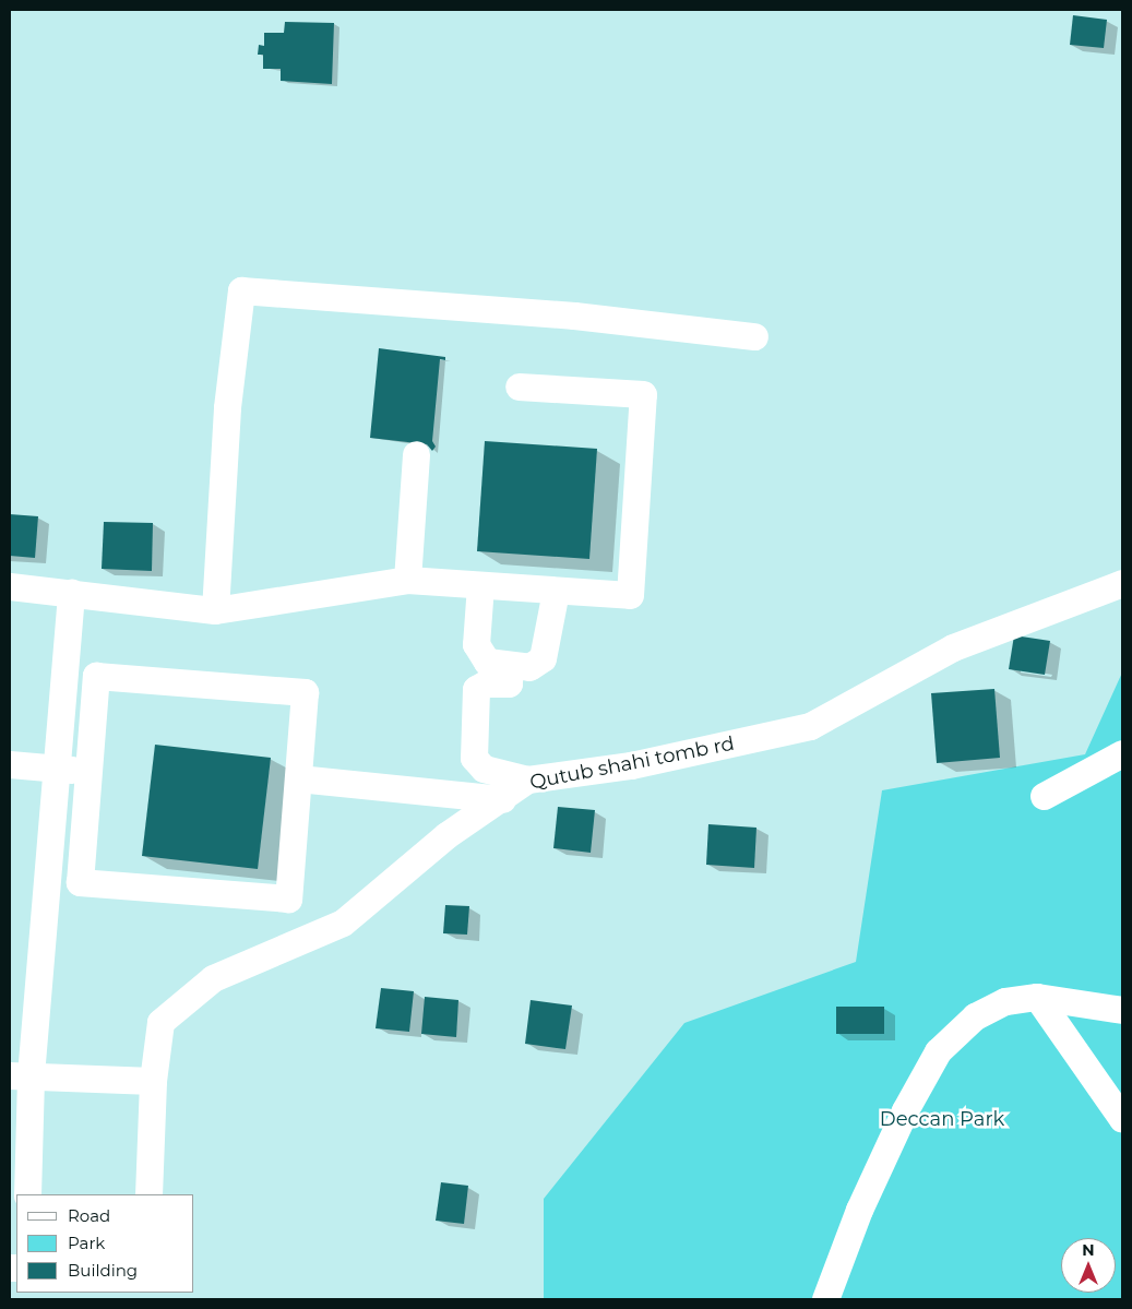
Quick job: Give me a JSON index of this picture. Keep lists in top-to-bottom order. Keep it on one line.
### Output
{"streets":{"street":["Qutub shahi tomb rd"]},"parks":["Deccan Park"],"legend":["Road","Park","Building"],"north":"top"}
